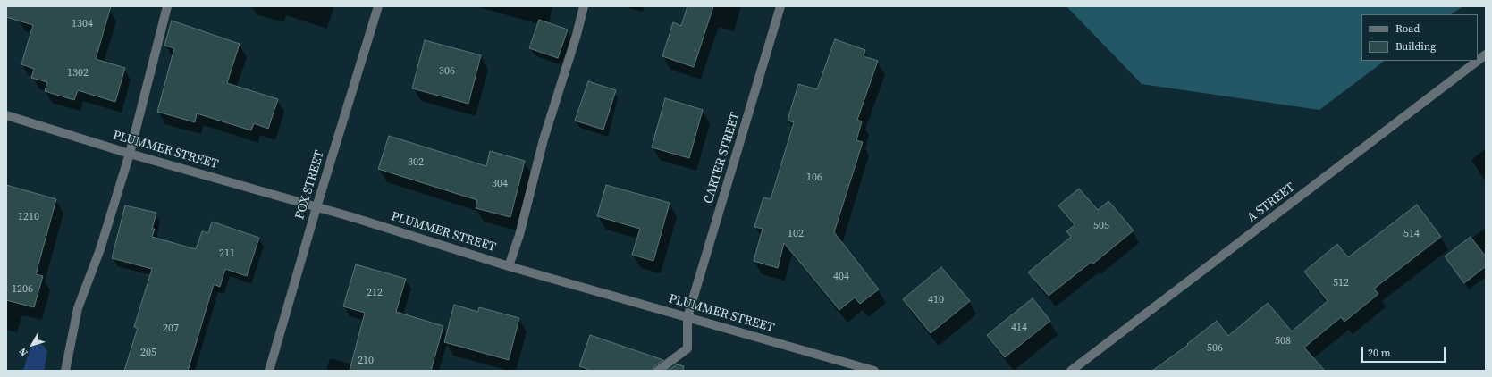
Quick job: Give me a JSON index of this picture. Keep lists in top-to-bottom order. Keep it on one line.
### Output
{"streets":{"street":["PLUMMER STREET","CARTER STREET","FOX STREET","A STREET"]},"crossings":[["PLUMMER STREET","CARTER STREET"],["PLUMMER STREET","FOX STREET"]],"house_numbers":["1304","306","1302","302","106","304","1210","505","102","514","211","404","512","1206","212","410","414","207","508","506","205","210"],"legend":["Road","Building"],"scale_bar":"20 m","north":"bottom left"}
